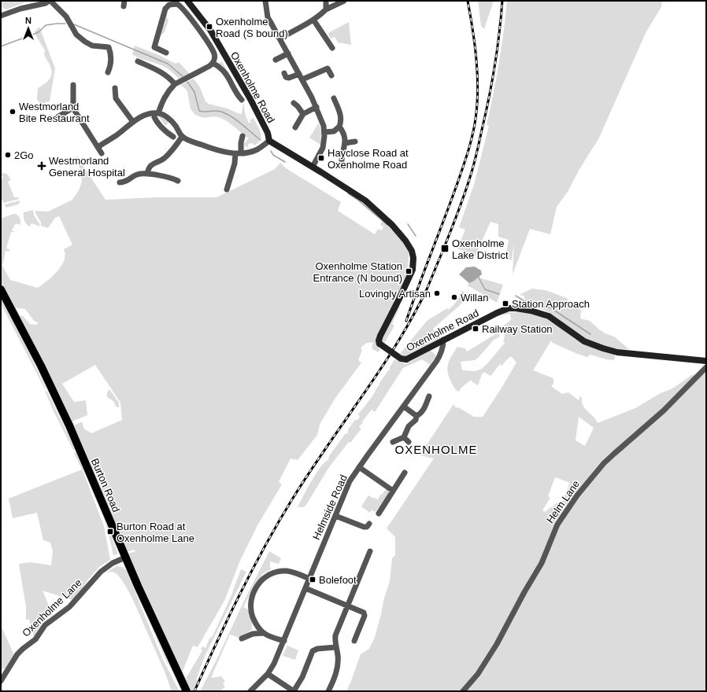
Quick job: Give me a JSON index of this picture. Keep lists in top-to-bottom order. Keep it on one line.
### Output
{"streets":{"main road":["Oxenholme Road","Burton Road"],"street":["Helm Lane","Helmside Road","Oxenholme Lane"]},"crossings":[["Oxenholme Road","Helmside Road"],["Burton Road","Oxenholme Lane"]],"districts":["OXENHOLME"],"places":{"transit":["Oxenholme Road (S bound)","Hayclose Road at Oxenholme Road","Oxenholme Lake District","Oxenholme Station Entrance (N bound)","Station Approach","Railway Station","Burton Road at Oxenholme Lane","Bolefoot"],"other":["Westmorland Bite Restaurant","2Go","Lovingly Artisan","Willan"],"health":["Westmorland General Hospital"]},"north":"top"}
